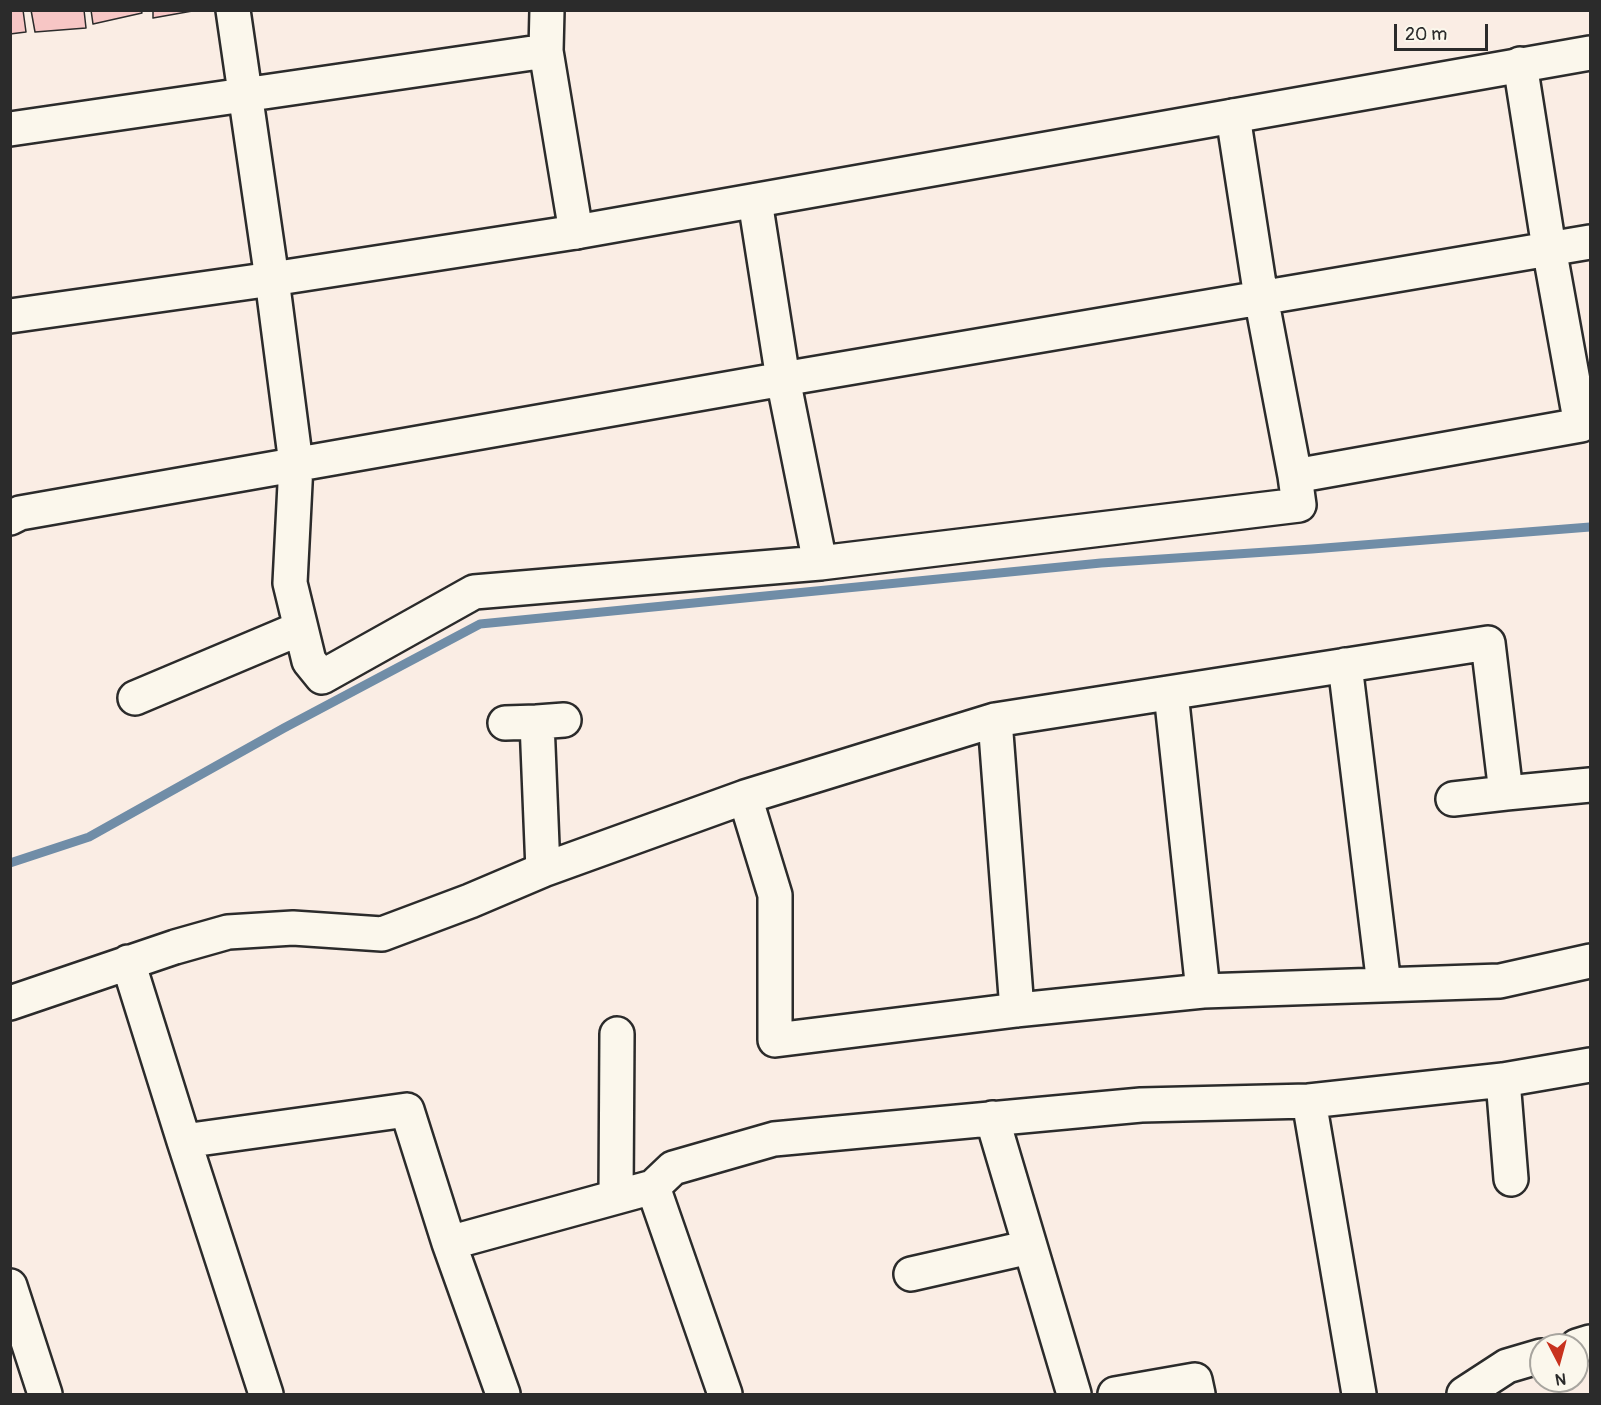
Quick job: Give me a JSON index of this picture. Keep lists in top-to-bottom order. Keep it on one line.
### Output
{"scale_bar":"20 m","north":"bottom"}
